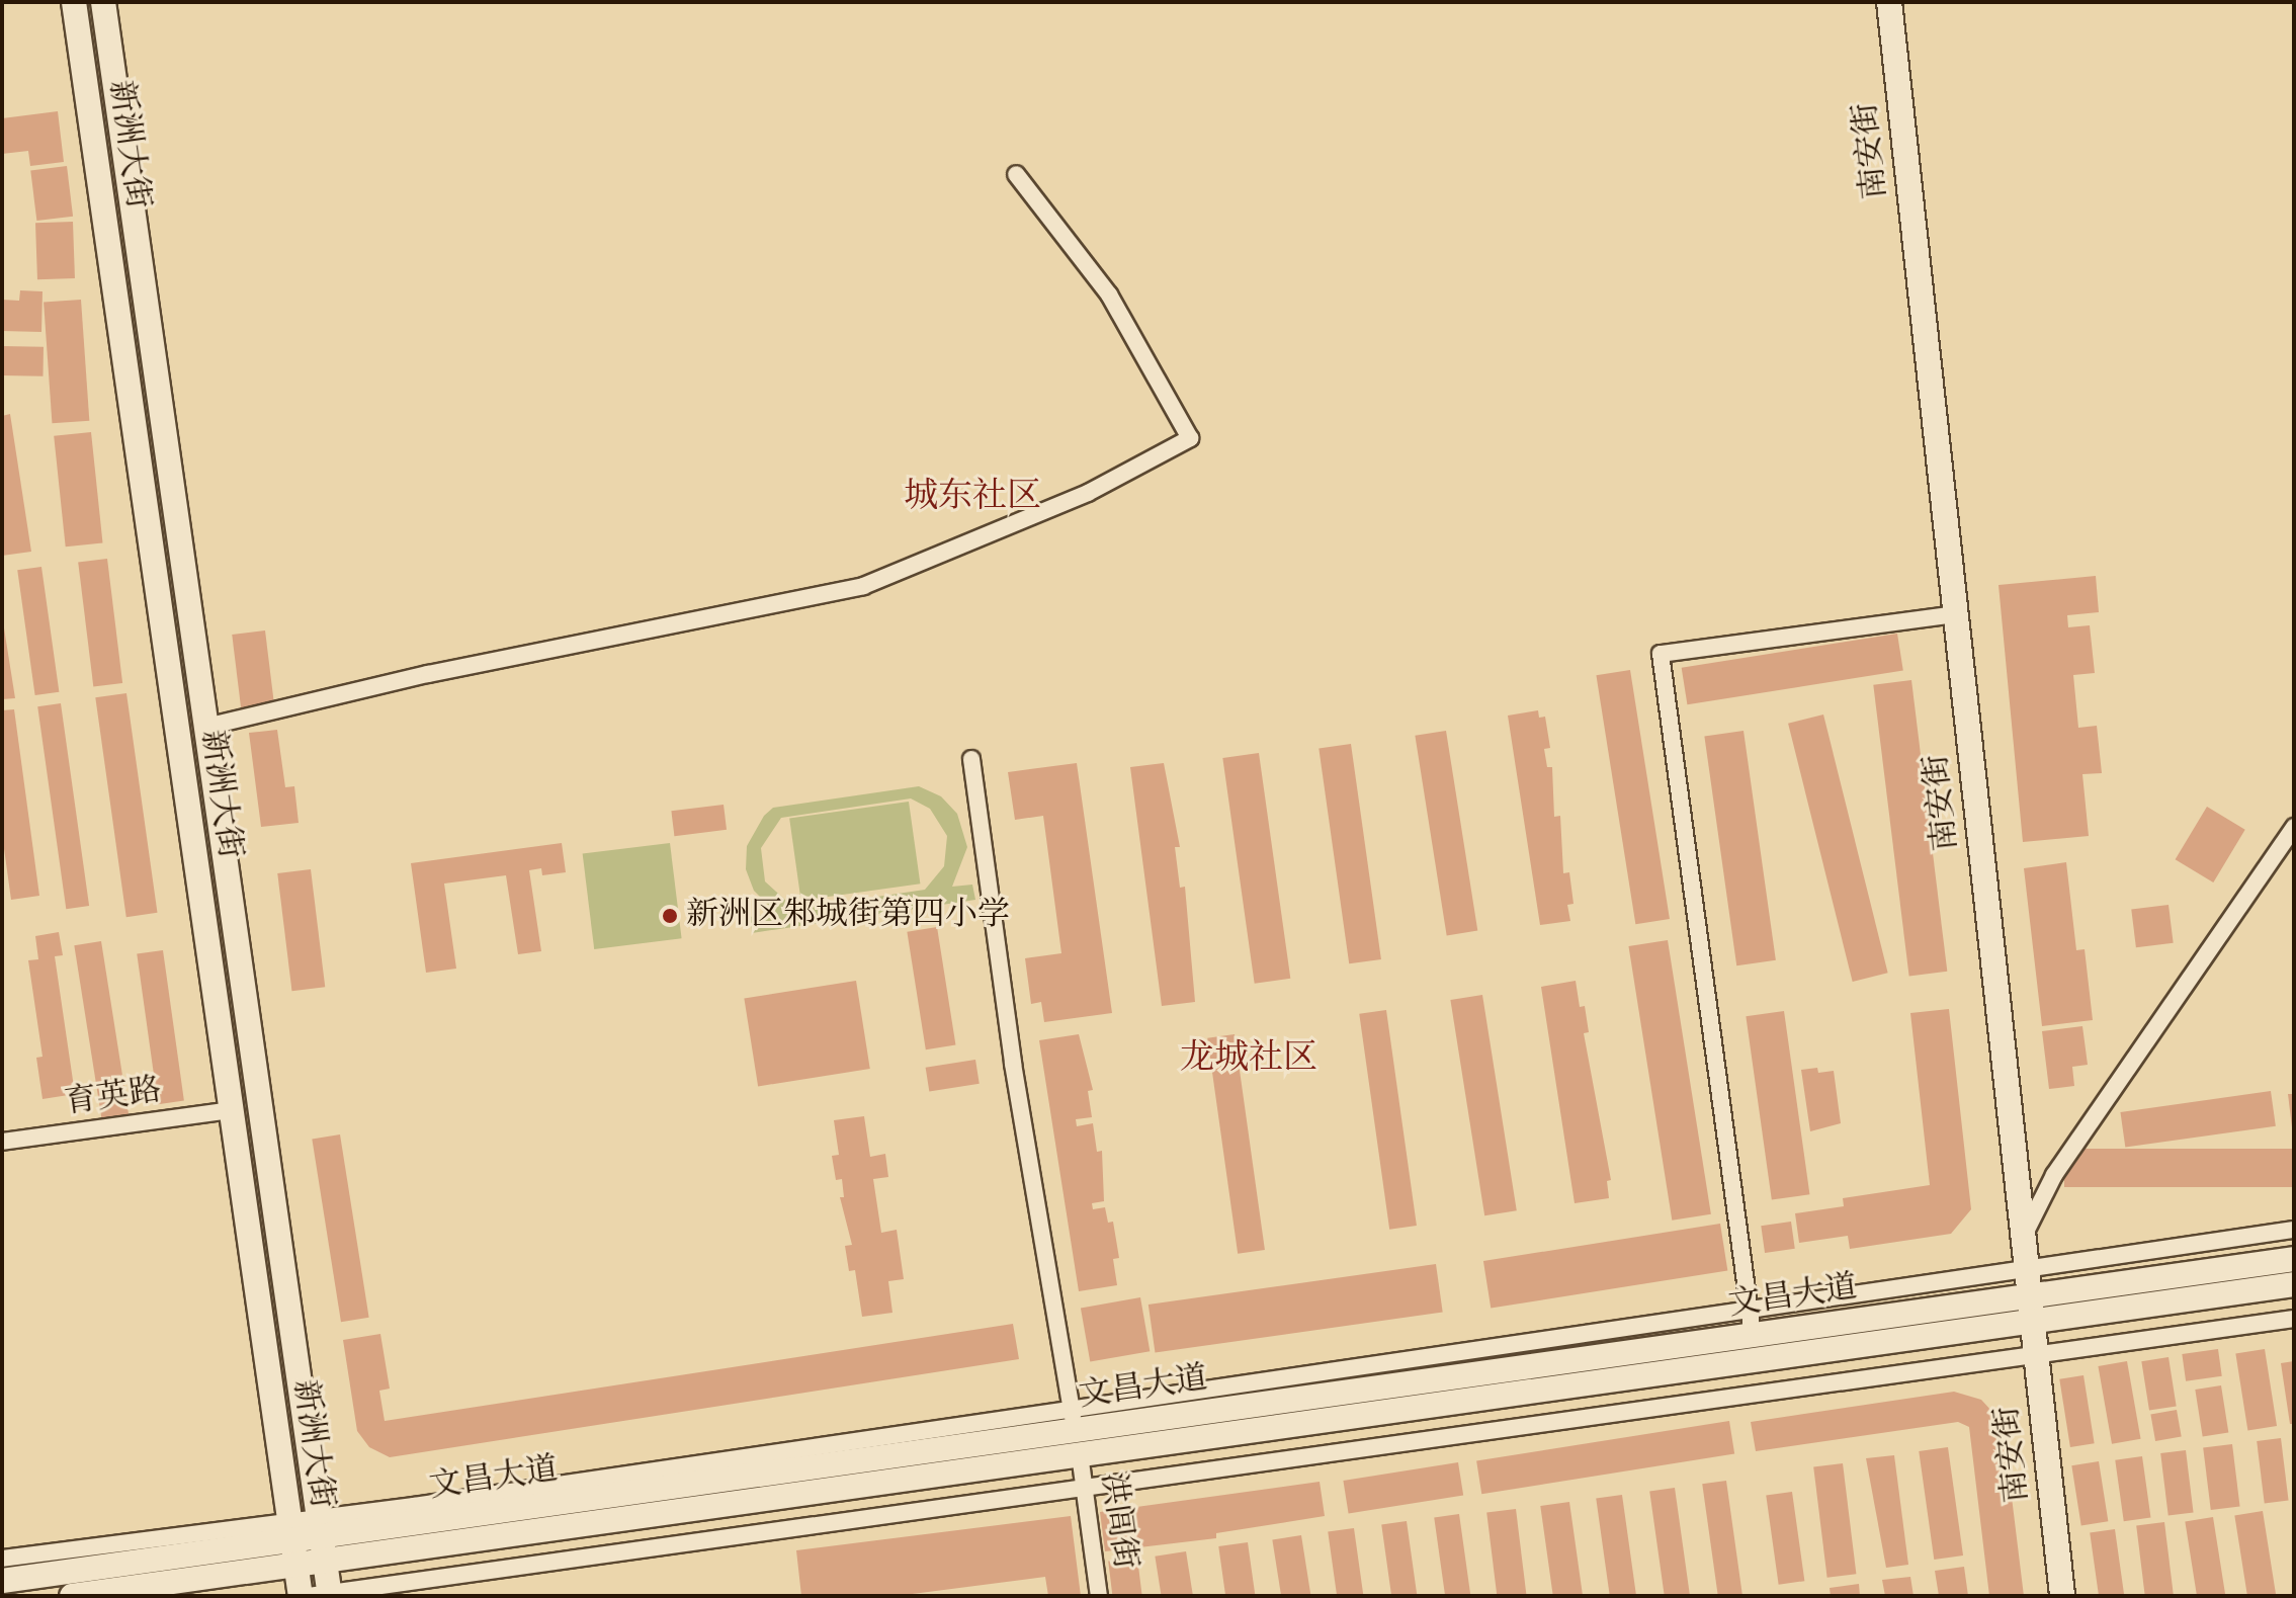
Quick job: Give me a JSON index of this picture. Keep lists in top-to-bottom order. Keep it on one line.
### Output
{"streets":{"main road":["新洲大街","南安街","文昌大道"],"street":["育英路","洪闾街"]},"crossings":[["新洲大街","育英路"],["新洲大街","文昌大道"],["南安街","文昌大道"],["文昌大道","洪闾街"]],"districts":["城东社区","龙城社区"],"places":["新洲区邾城街第四小学"]}
